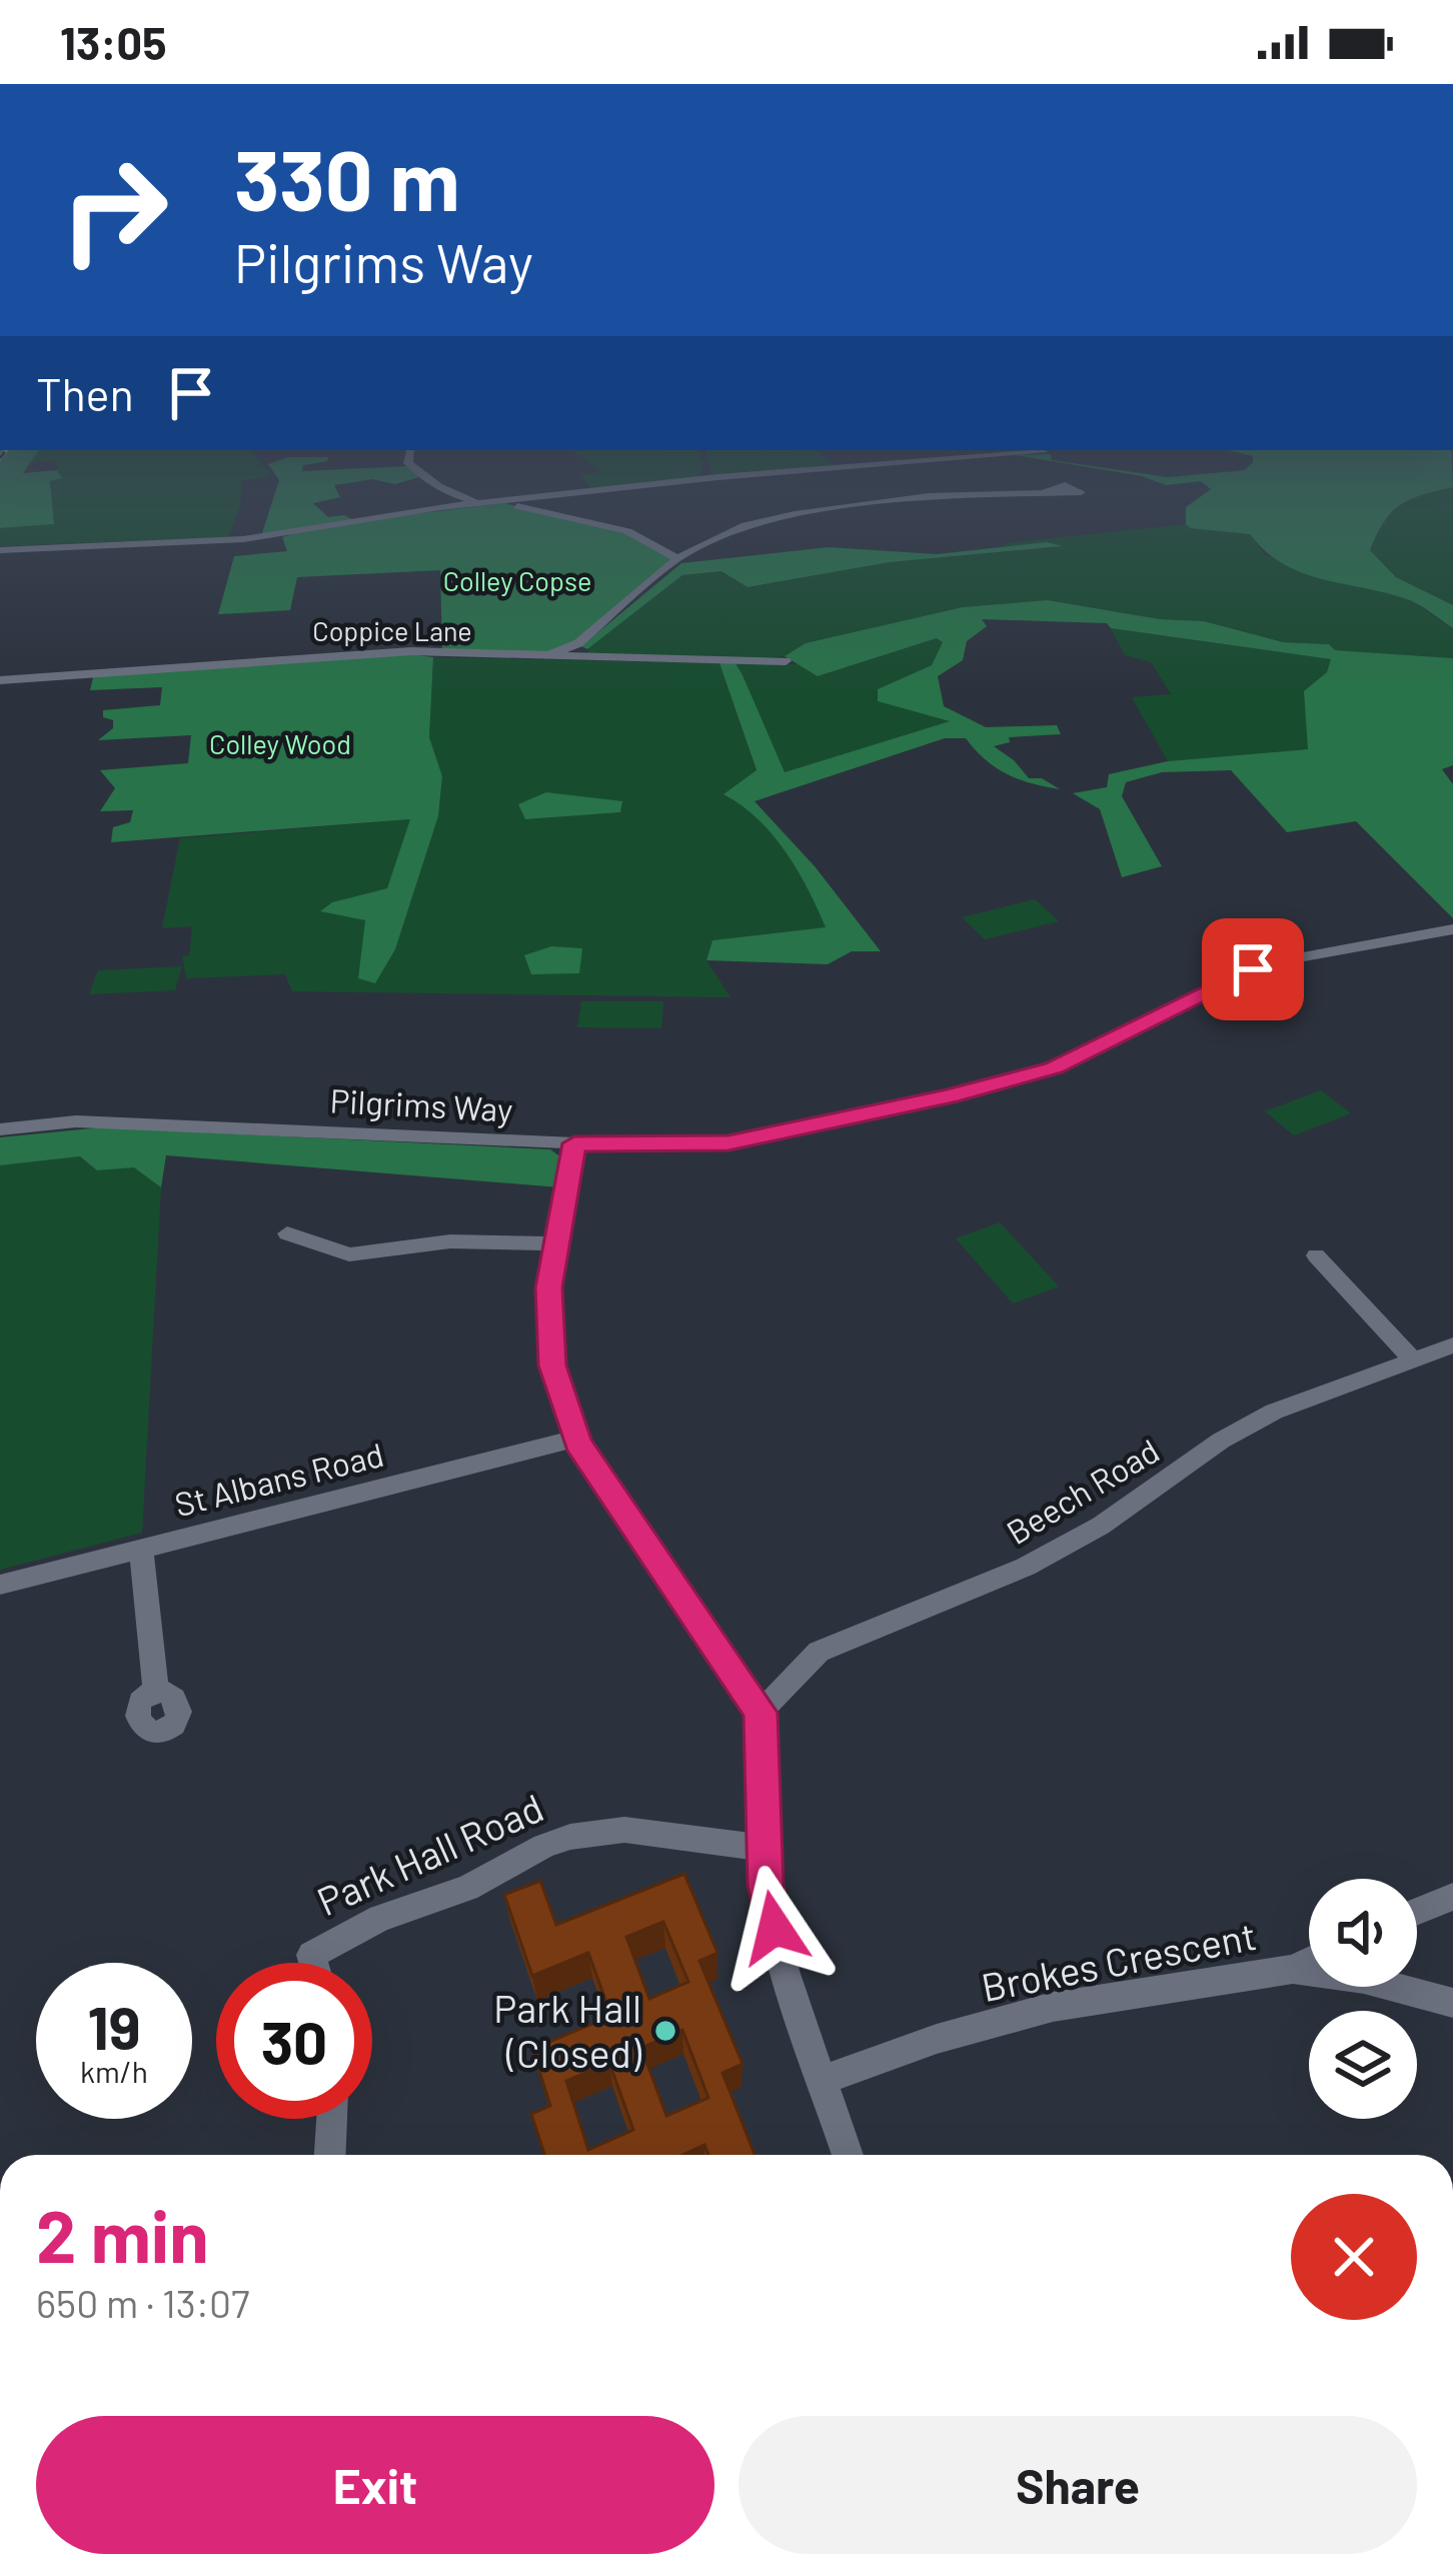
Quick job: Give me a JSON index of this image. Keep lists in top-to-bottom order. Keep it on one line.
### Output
{"streets":{"street":["Coppice Lane","Pilgrims Way","St Albans Road","Beech Road","Park Hall Road","Brokes Crescent"]},"parks":["Colley Copse","Colley Wood"],"places":["Park Hall (Closed)"],"page":{"status":"13:05","turn":["330 m","Pilgrims Way"],"then":"Then","speed":"19 km/h","limit":"30","heading":["2 min","650 m · 13:07"],"buttons":["Exit","Share"]}}
